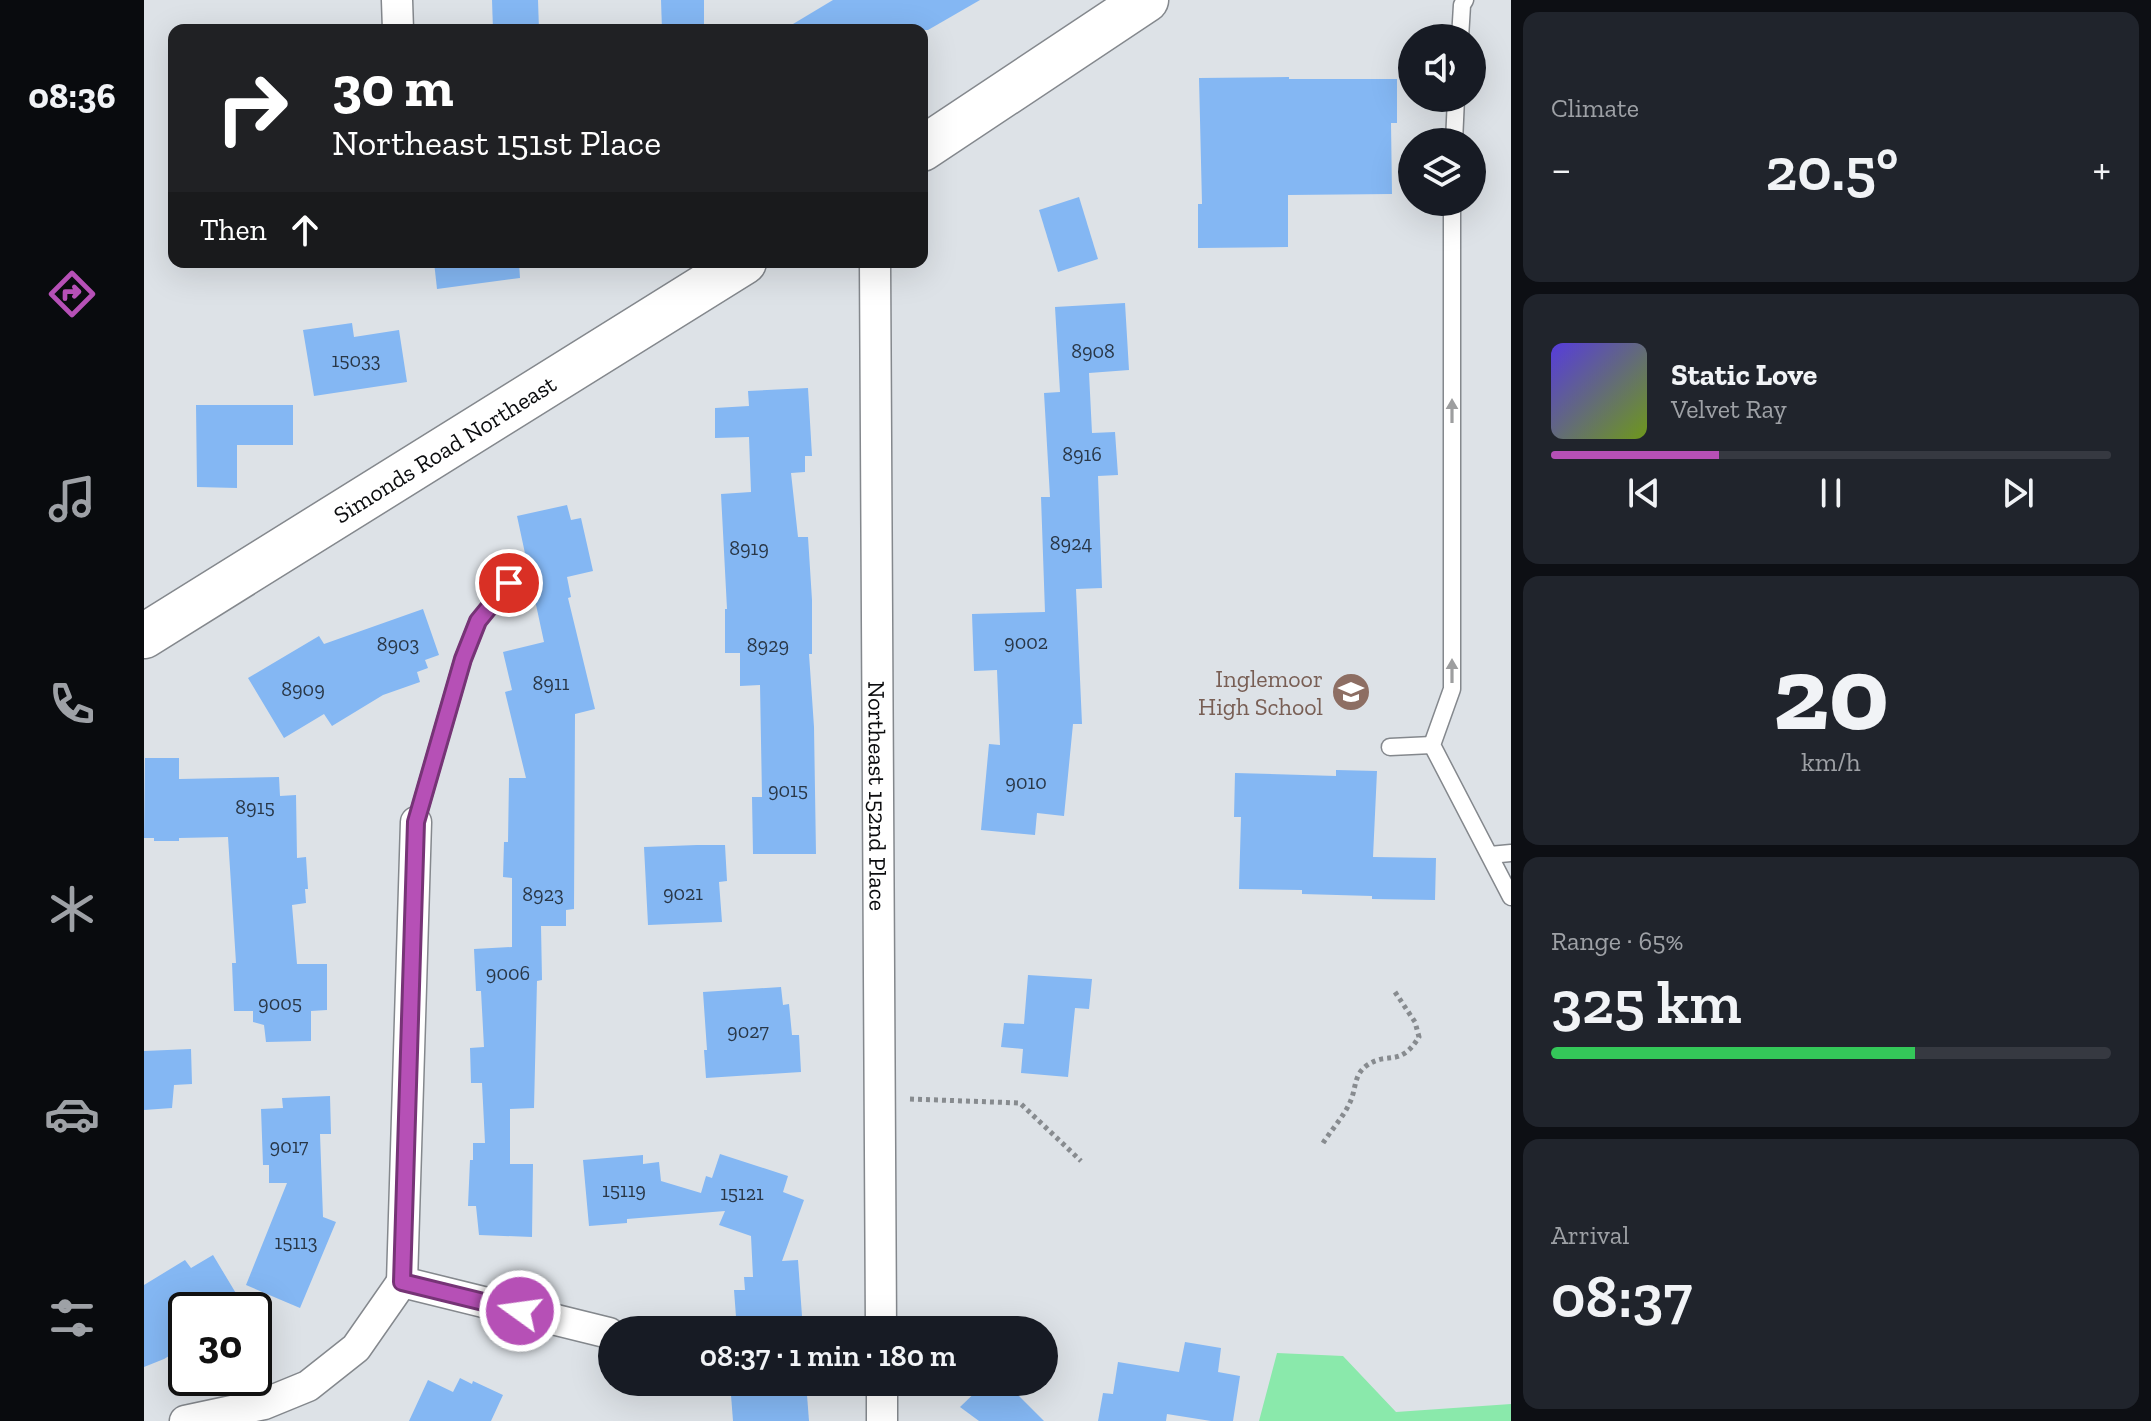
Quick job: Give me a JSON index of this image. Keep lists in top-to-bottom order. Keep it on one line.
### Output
{"streets":{"main road":["Simonds Road Northeast"],"street":["Northeast 152nd Place"]},"places":{"school or university":["Inglemoor High School"]},"house_numbers":["8908","15033","8916","8924","8919","9002","8903","8929","8911","8909","9010","9015","8915","9021","8923","9006","9005","9027","9017","15119","15121","15113"],"page":{"tabs":"08:36","tile":["Climate",["20","km/h"],["Range · 65%","325 km"],["Arrival","08:37"]],"turn":["30 m","Northeast 151st Place"],"heat":["−","20.5°","+"],"then":"Then","song":["Static Love","Velvet Ray"],"limit":"30","trip":"08:37 · 1 min · 180 m"}}
